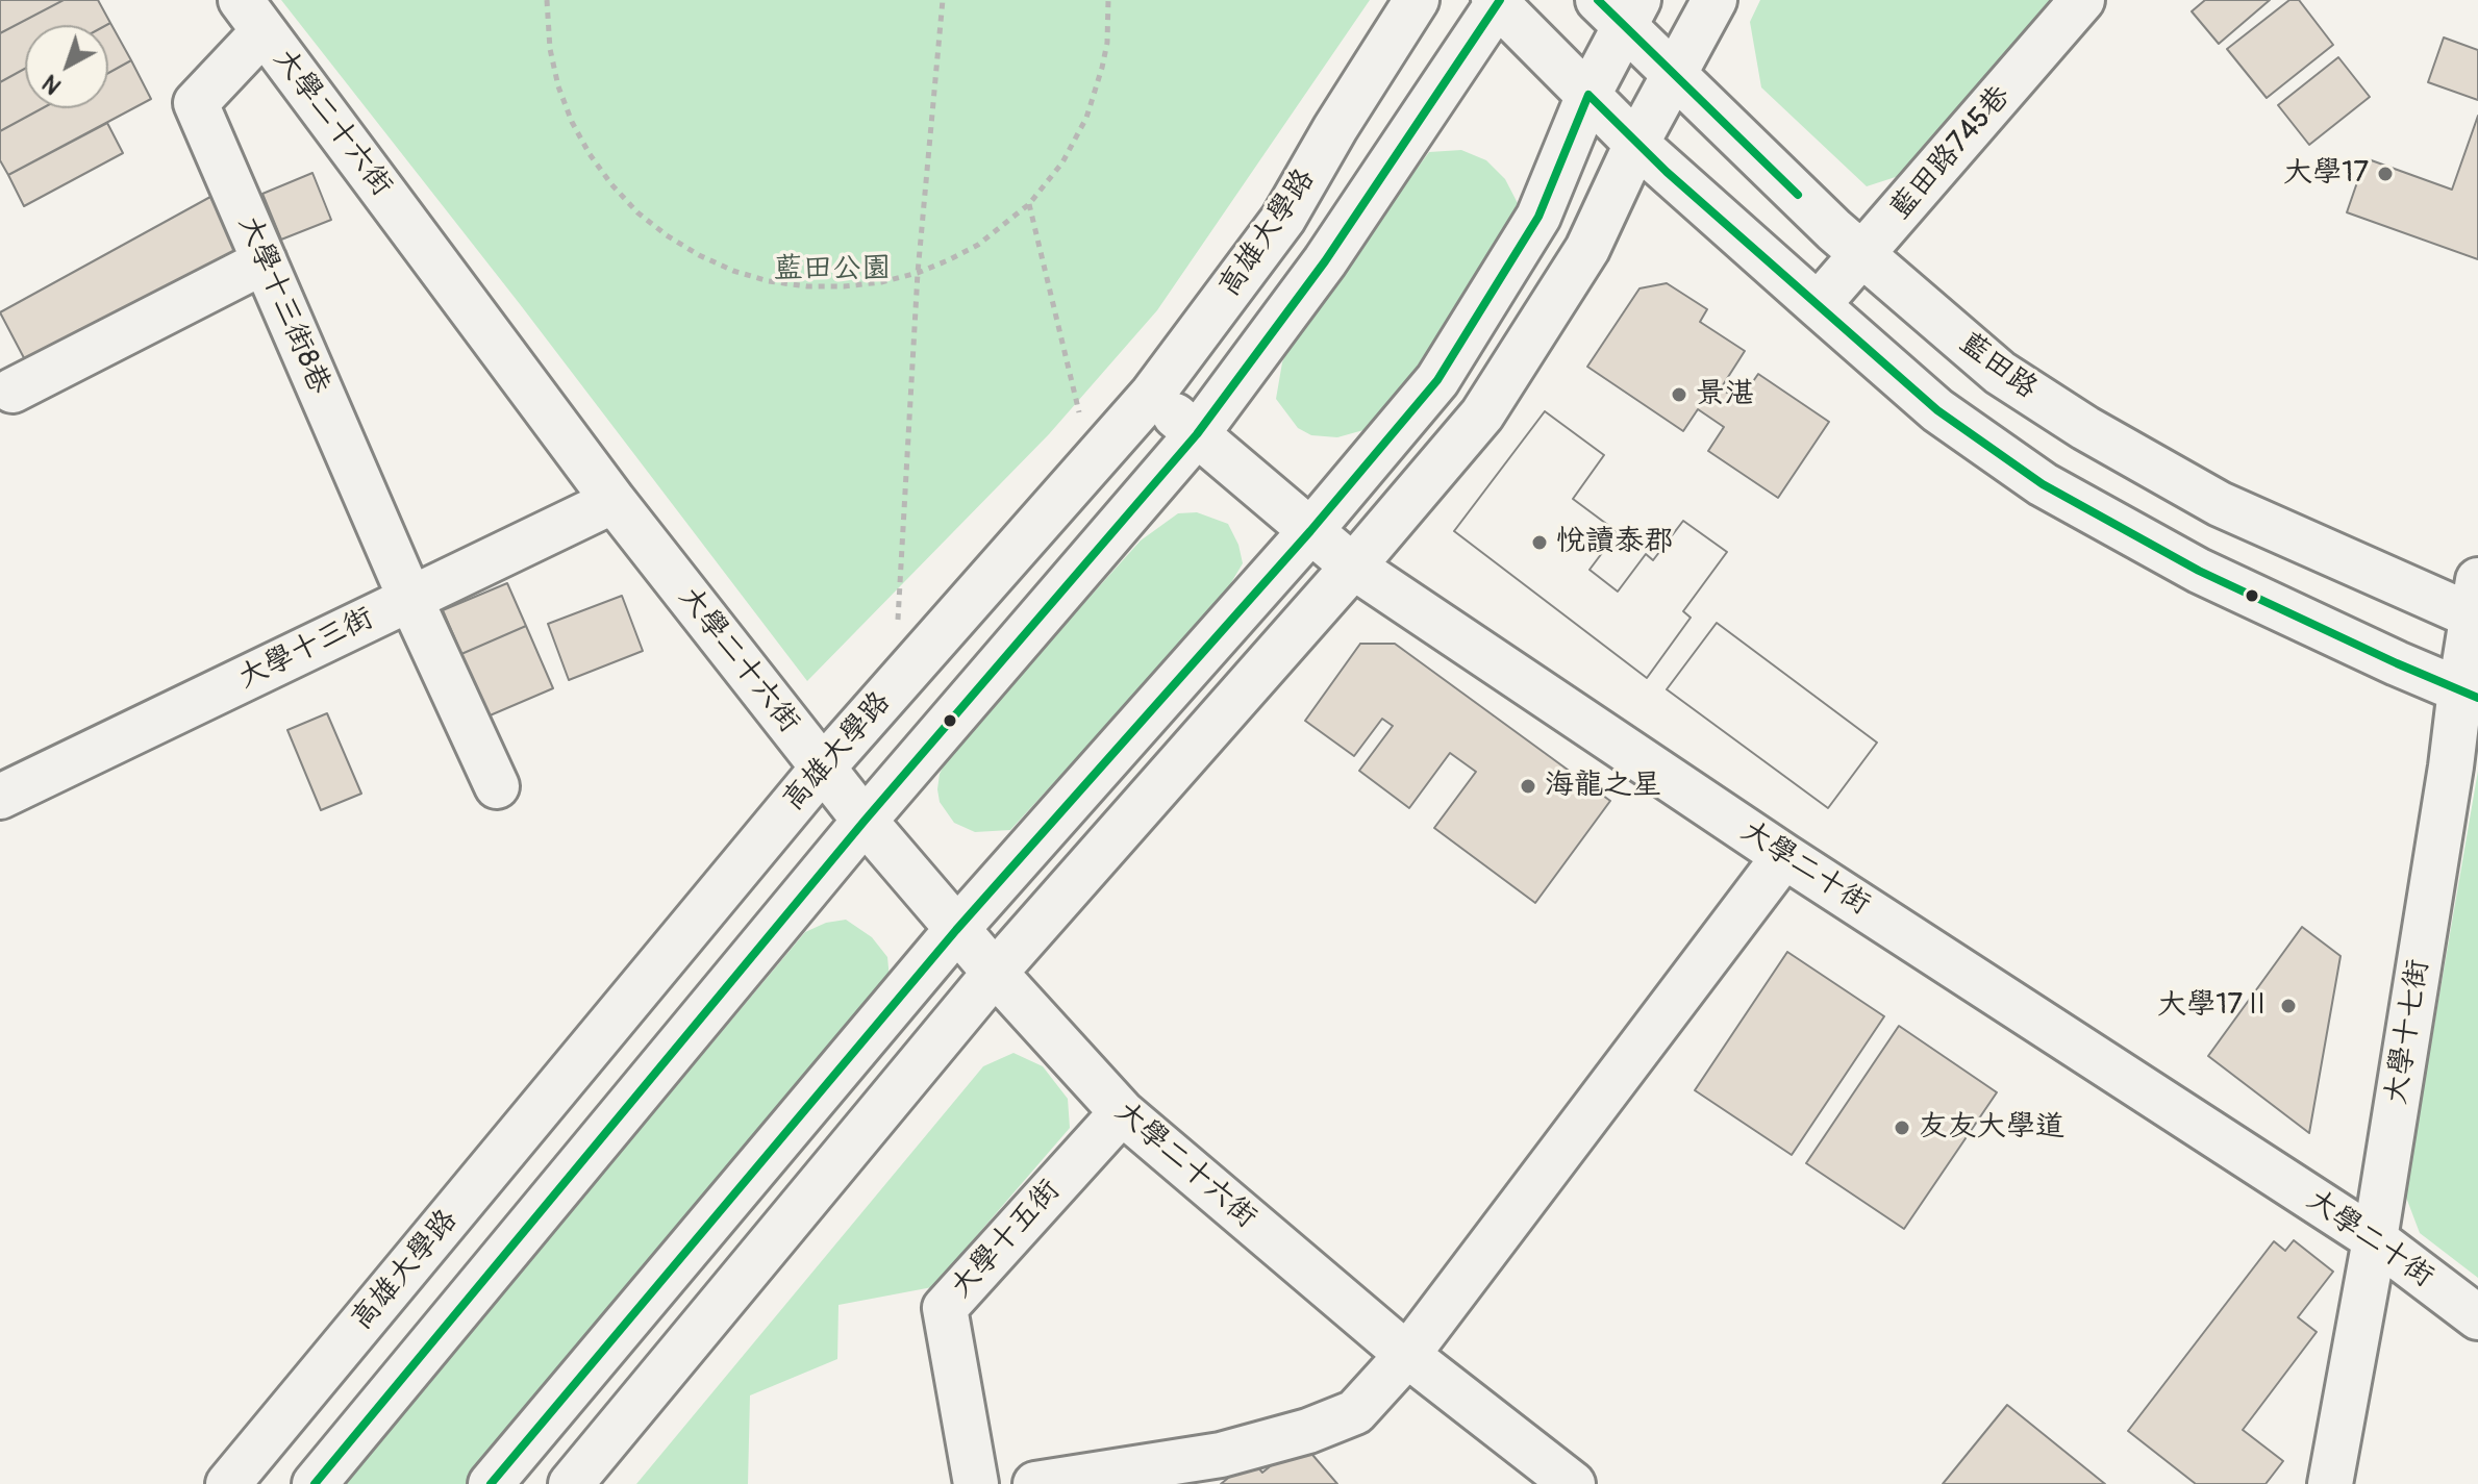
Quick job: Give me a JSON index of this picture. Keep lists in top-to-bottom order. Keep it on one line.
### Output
{"streets":{"street":["大學二十六街","藍田路745巷","高雄大學路","大學十三街8巷","藍田路","大學十三街","大學二十街","大學十七街","大學十五街"]},"crossings":[["大學二十六街","高雄大學路"],["大學二十六街","大學十三街8巷"],["大學二十六街","大學十三街"],["大學二十六街","大學十五街"],["藍田路745巷","藍田路"],["高雄大學路","大學二十街"],["大學十三街8巷","大學十三街"],["藍田路","大學十七街"],["大學二十街","大學十七街"]],"parks":["藍田公園"],"places":["大學17","景湛","悅讀泰郡","海龍之星","大學17Ⅱ","友友大學道"],"north":"bottom left"}
